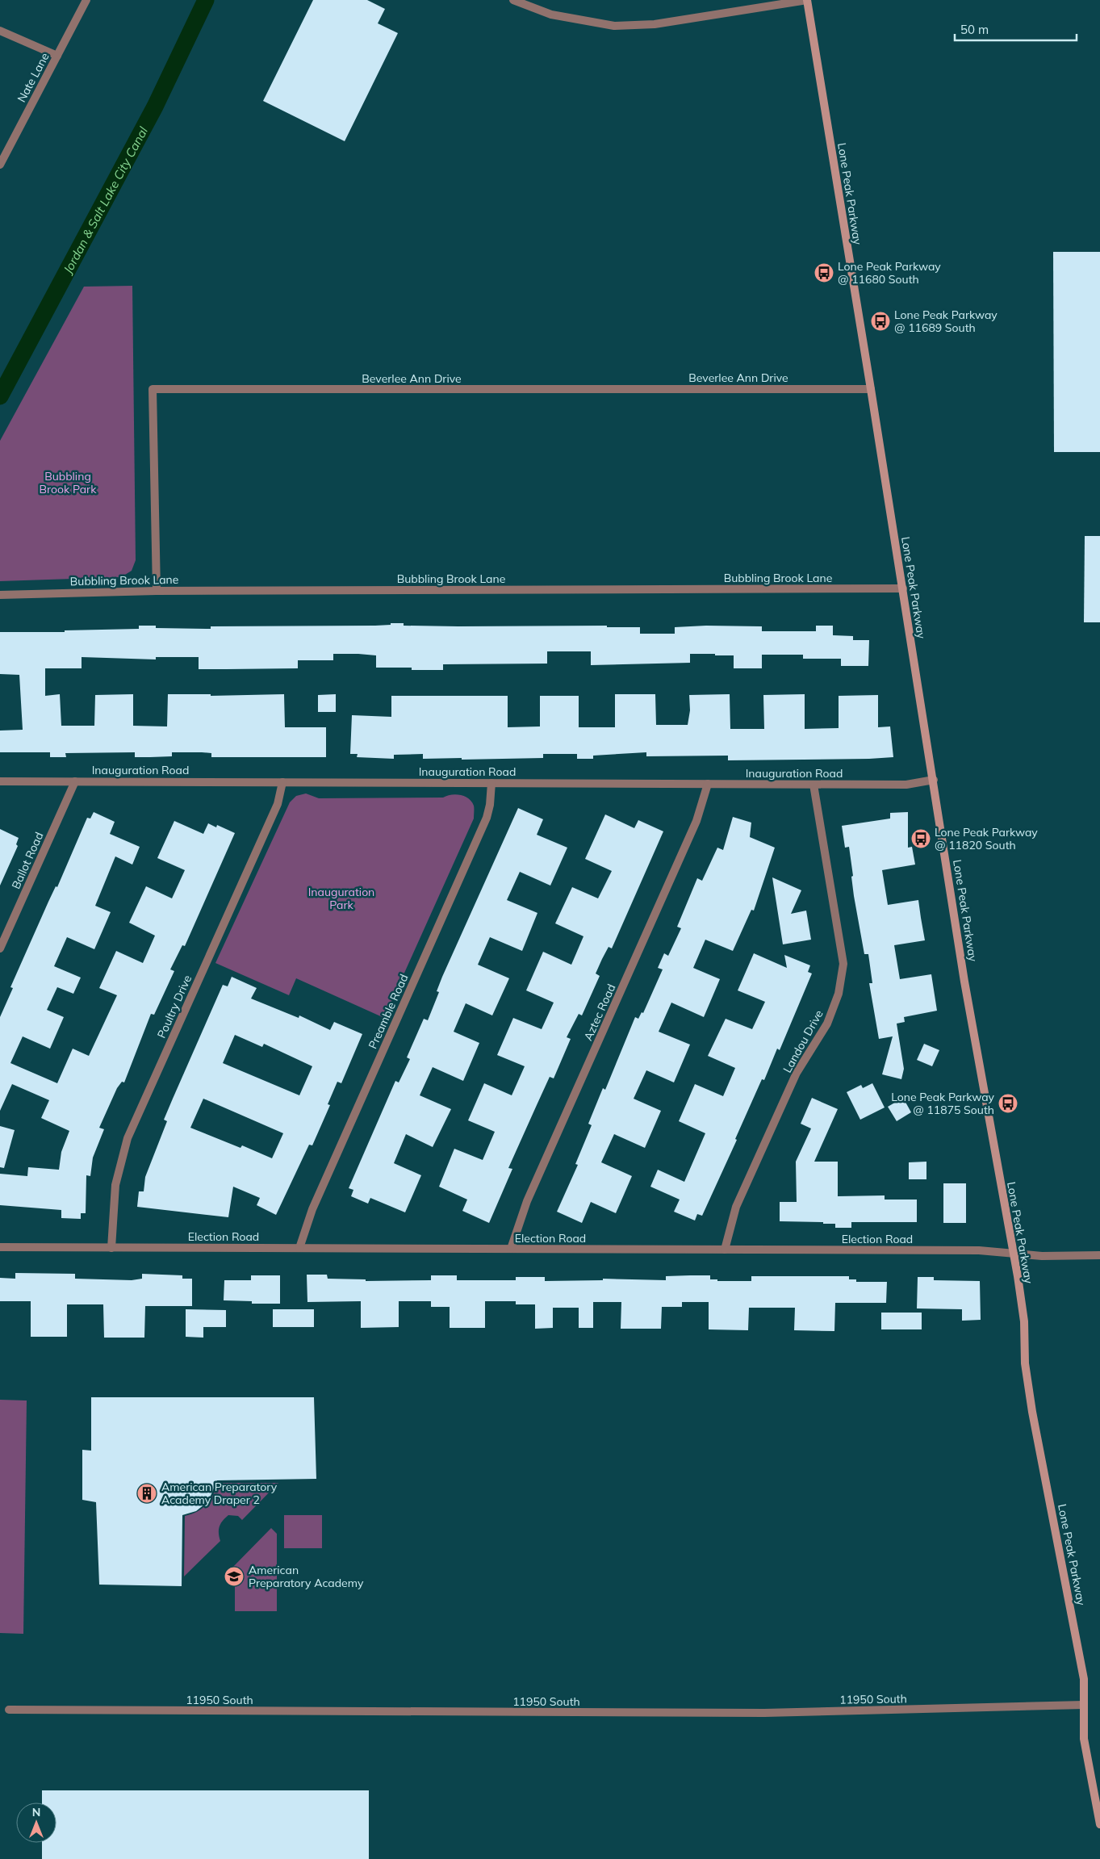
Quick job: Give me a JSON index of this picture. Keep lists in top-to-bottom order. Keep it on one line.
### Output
{"streets":{"main road":["Lone Peak Parkway"],"street":["Nate Lane","Beverlee Ann Drive","Bubbling Brook Lane","Inauguration Road","Ballot Road","Poultry Drive","Preamble Road","Aztec Road","Landou Drive","Election Road","11950 South"]},"crossings":[["Lone Peak Parkway","Beverlee Ann Drive"],["Lone Peak Parkway","Bubbling Brook Lane"],["Lone Peak Parkway","Inauguration Road"],["Lone Peak Parkway","Election Road"],["Lone Peak Parkway","11950 South"],["Beverlee Ann Drive","Bubbling Brook Lane"],["Inauguration Road","Ballot Road"],["Inauguration Road","Poultry Drive"],["Inauguration Road","Preamble Road"],["Inauguration Road","Aztec Road"],["Inauguration Road","Landou Drive"],["Poultry Drive","Election Road"],["Preamble Road","Election Road"],["Aztec Road","Election Road"],["Landou Drive","Election Road"]],"water":["Jordan & Salt Lake City Canal"],"parks":["Bubbling Brook Park","Inauguration Park"],"places":{"bus stop":["Lone Peak Parkway @ 11680 South","Lone Peak Parkway @ 11689 South","Lone Peak Parkway @ 11820 South","Lone Peak Parkway @ 11875 South"],"building":["American Preparatory Academy Draper 2"],"school or university":["American Preparatory Academy"]},"scale_bar":"50 m","north":"top"}
